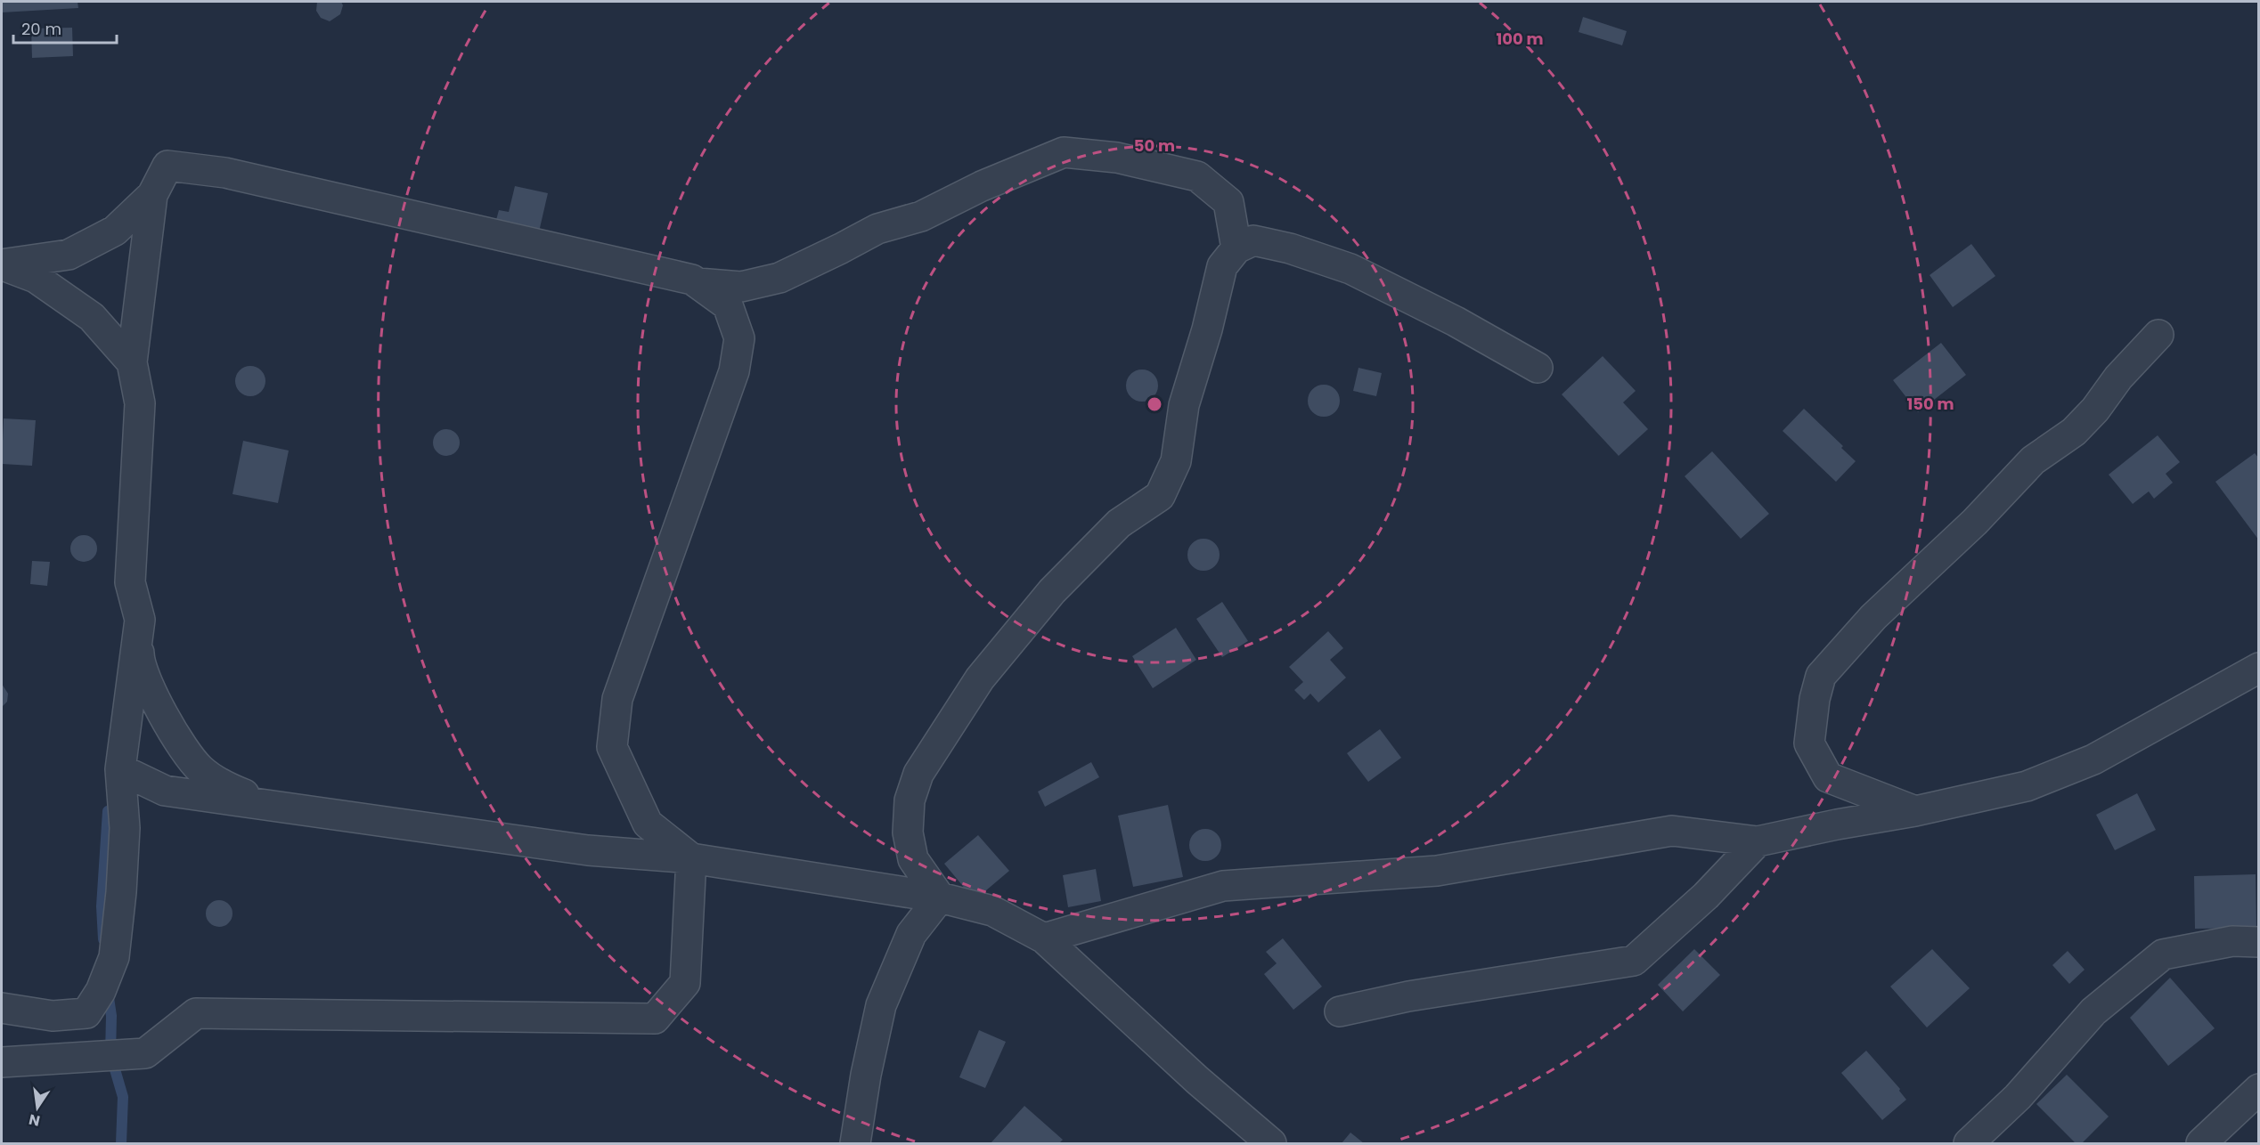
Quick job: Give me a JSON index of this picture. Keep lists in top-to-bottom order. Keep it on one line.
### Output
{"scale_bar":"20 m","north":"bottom","rings":["100 m","50 m","150 m"]}
